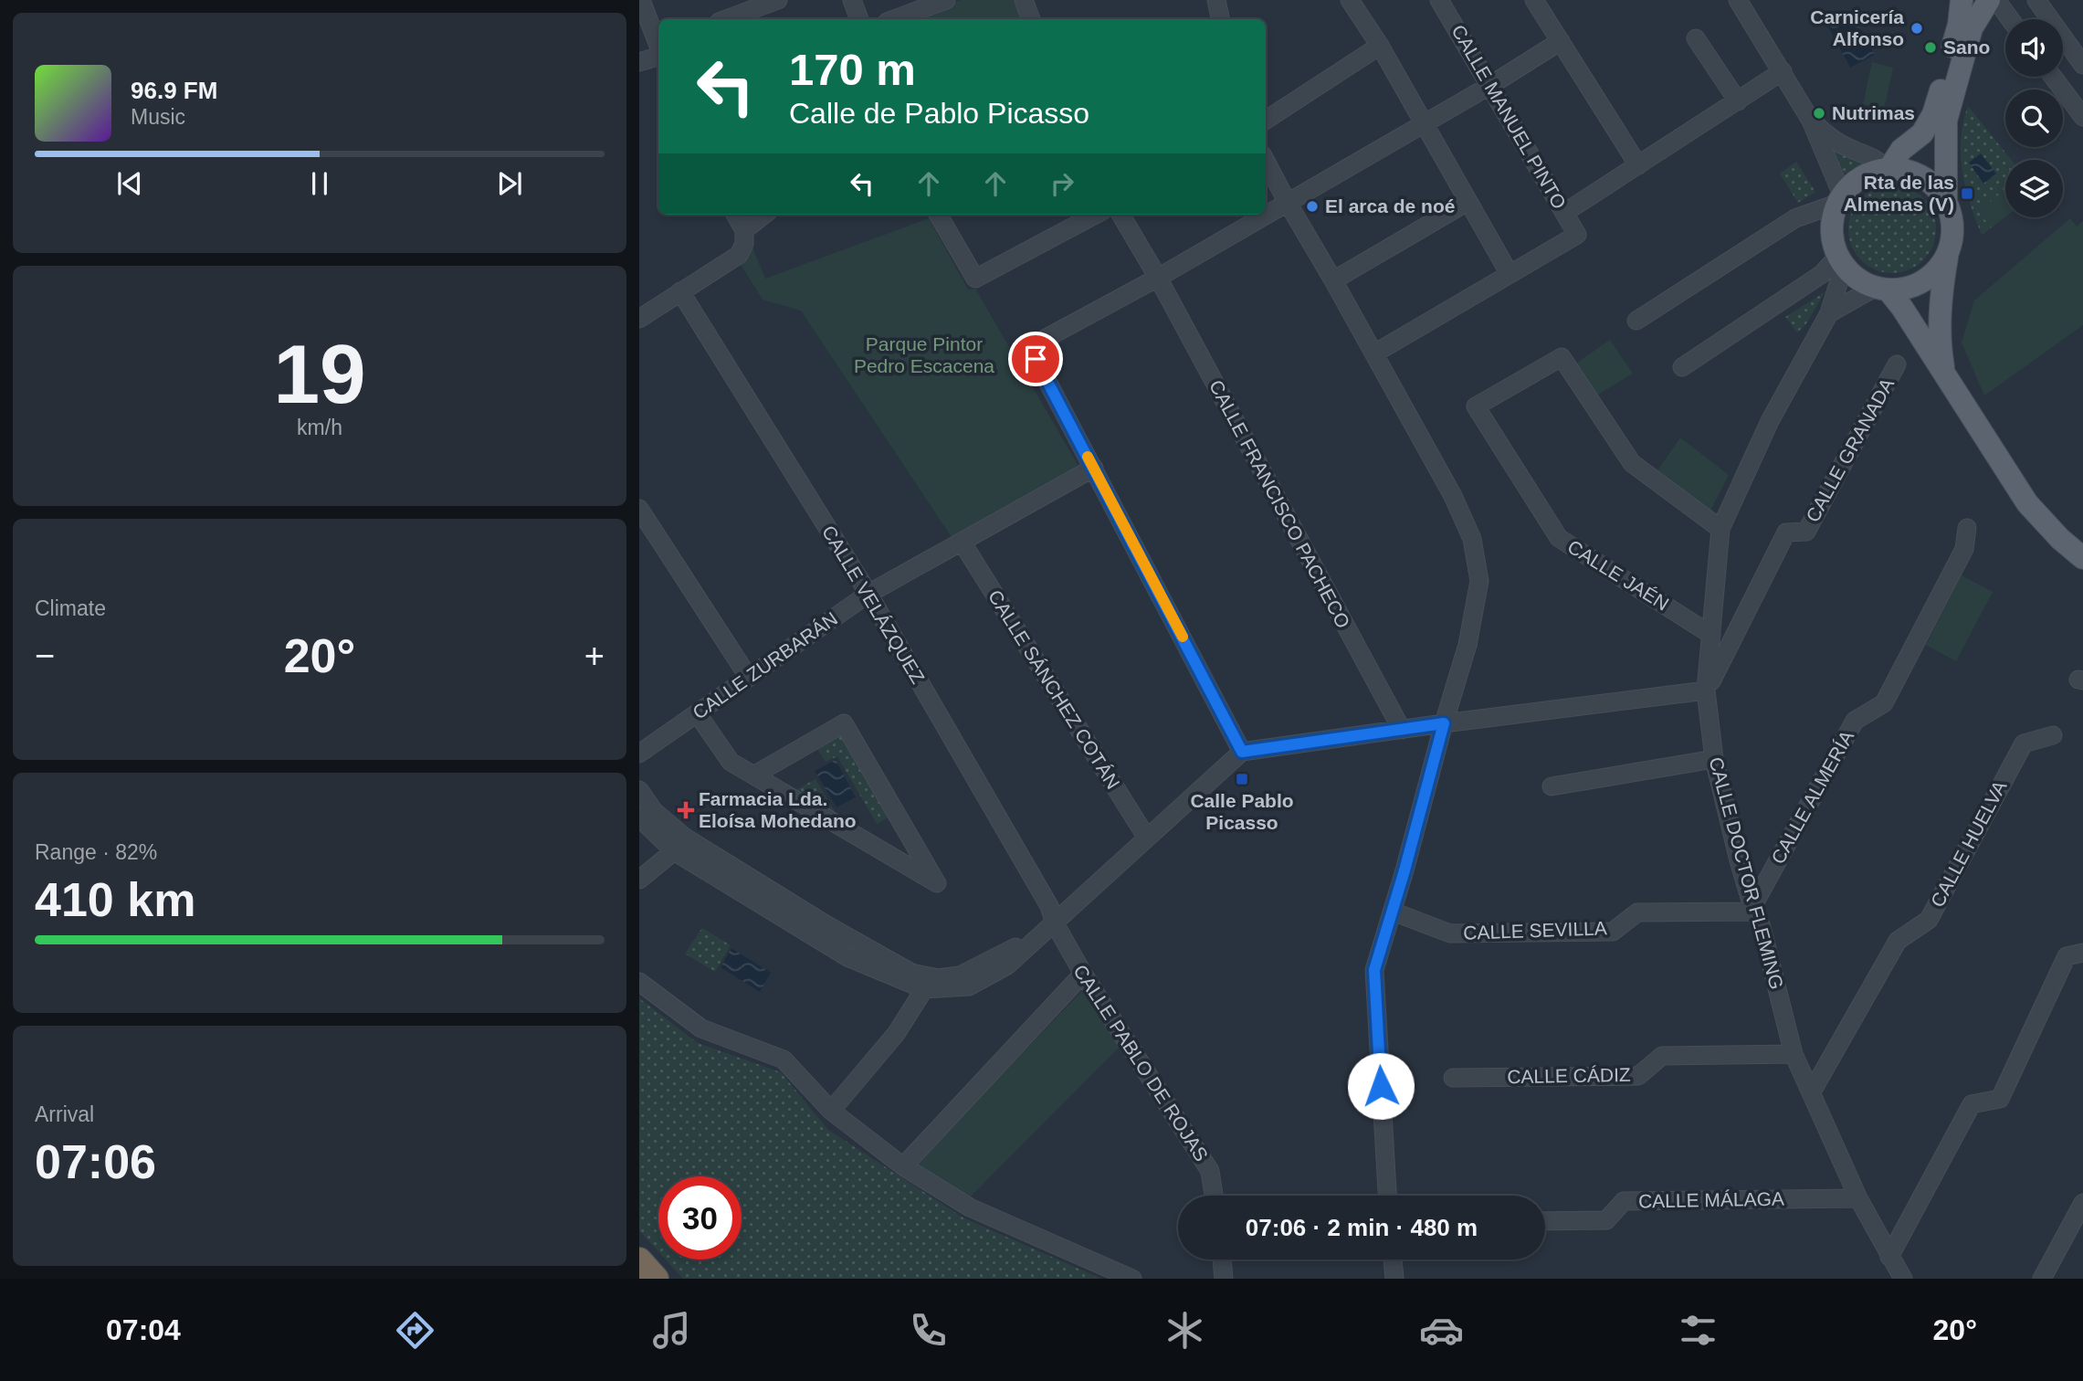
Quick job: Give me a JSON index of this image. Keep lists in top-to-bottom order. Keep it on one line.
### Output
{"streets":{"street":["CALLE MANUEL PINTO","CALLE GRANADA","CALLE FRANCISCO PACHECO","CALLE JAÉN","CALLE VELÁZQUEZ","CALLE ZURBARÁN","CALLE SÁNCHEZ COTÁN","CALLE ALMERÍA","CALLE HUELVA","CALLE DOCTOR FLEMING","CALLE SEVILLA","CALLE PABLO DE ROJAS","CALLE CÁDIZ","CALLE MÁLAGA"]},"crossings":[["CALLE GRANADA","CALLE DOCTOR FLEMING"],["CALLE JAÉN","CALLE DOCTOR FLEMING"],["CALLE VELÁZQUEZ","CALLE ZURBARÁN"],["CALLE VELÁZQUEZ","CALLE PABLO DE ROJAS"],["CALLE ZURBARÁN","CALLE SÁNCHEZ COTÁN"],["CALLE ALMERÍA","CALLE DOCTOR FLEMING"],["CALLE ALMERÍA","CALLE SEVILLA"],["CALLE HUELVA","CALLE DOCTOR FLEMING"],["CALLE DOCTOR FLEMING","CALLE SEVILLA"],["CALLE DOCTOR FLEMING","CALLE CÁDIZ"],["CALLE DOCTOR FLEMING","CALLE MÁLAGA"]],"parks":["Parque Pintor Pedro Escacena"],"places":{"other":["Carnicería Alfonso","Sano","Nutrimas","El arca de noé"],"transit":["Rta de las Almenas (V)","Calle Pablo Picasso"],"health":["Farmacia Lda. Eloísa Mohedano"]},"page":{"turn":["170 m","Calle de Pablo Picasso"],"song":["96.9 FM","Music"],"tile":[["19","km/h"],"Climate",["Range · 82%","410 km"],["Arrival","07:06"]],"heat":["−","20°","+"],"limit":"30","trip":"07:06 · 2 min · 480 m","tabs":["07:04","20°"]}}
